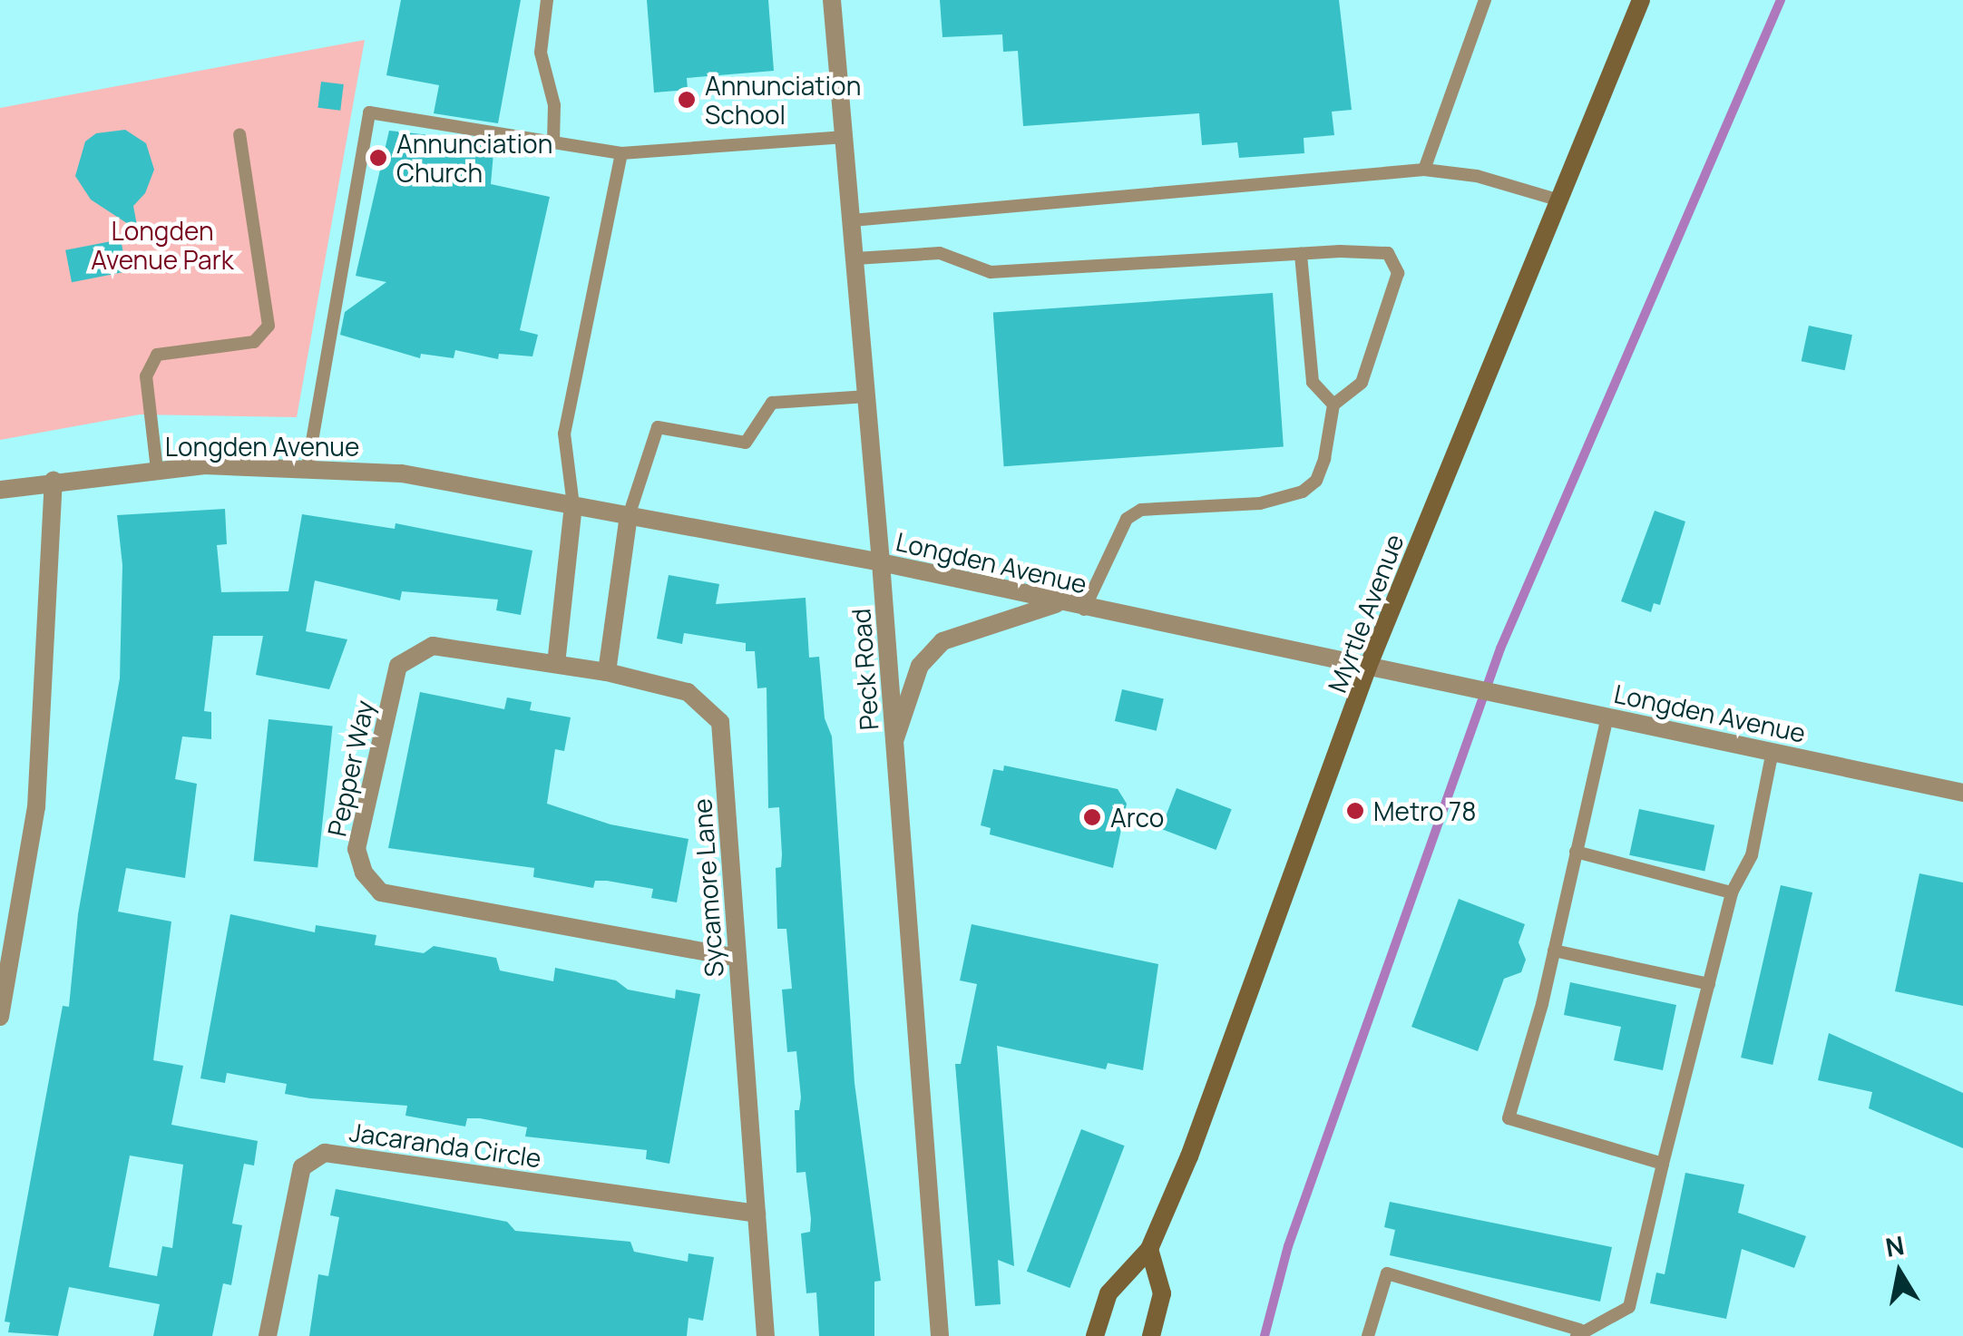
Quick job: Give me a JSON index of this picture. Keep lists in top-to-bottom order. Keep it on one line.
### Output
{"streets":{"main road":["Myrtle Avenue"],"street":["Longden Avenue","Peck Road","Pepper Way","Sycamore Lane","Jacaranda Circle"]},"crossings":[["Longden Avenue","Myrtle Avenue"],["Longden Avenue","Peck Road"],["Pepper Way","Sycamore Lane"],["Sycamore Lane","Jacaranda Circle"]],"parks":["Longden Avenue Park"],"places":["Annunciation School","Annunciation Church","Metro 78","Arco"],"north":"top"}
